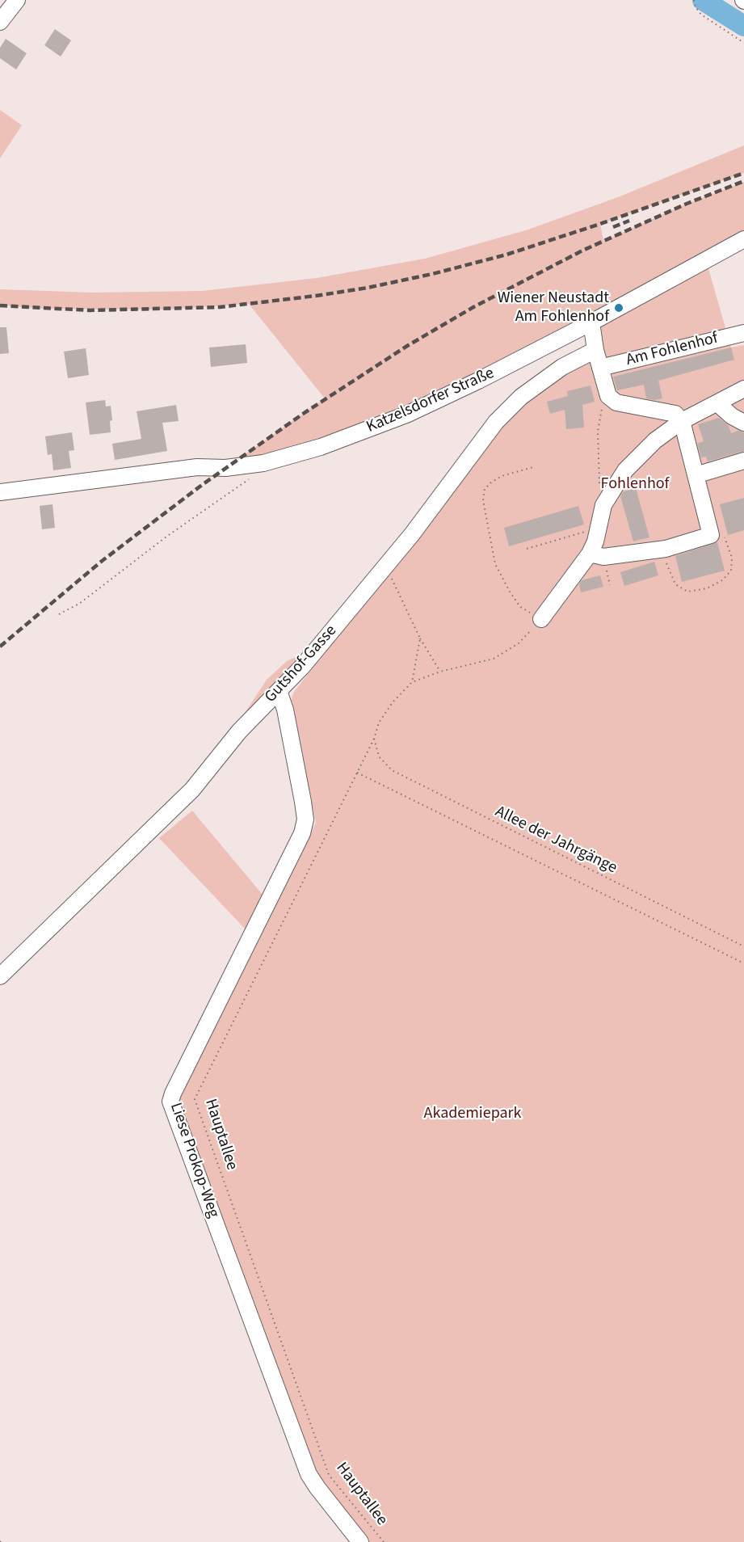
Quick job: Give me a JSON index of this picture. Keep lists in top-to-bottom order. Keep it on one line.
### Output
{"streets":{"street":["Am Fohlenhof","Katzelsdorfer Straße","Gutshof-Gasse","Liese Prokop-Weg"],"path":["Allee der Jahrgänge","Hauptallee"]},"crossings":[["Gutshof-Gasse","Liese Prokop-Weg"],["Allee der Jahrgänge","Hauptallee"]],"parks":["Fohlenhof","Akademiepark"],"places":["Wiener Neustadt Am Fohlenhof"]}
